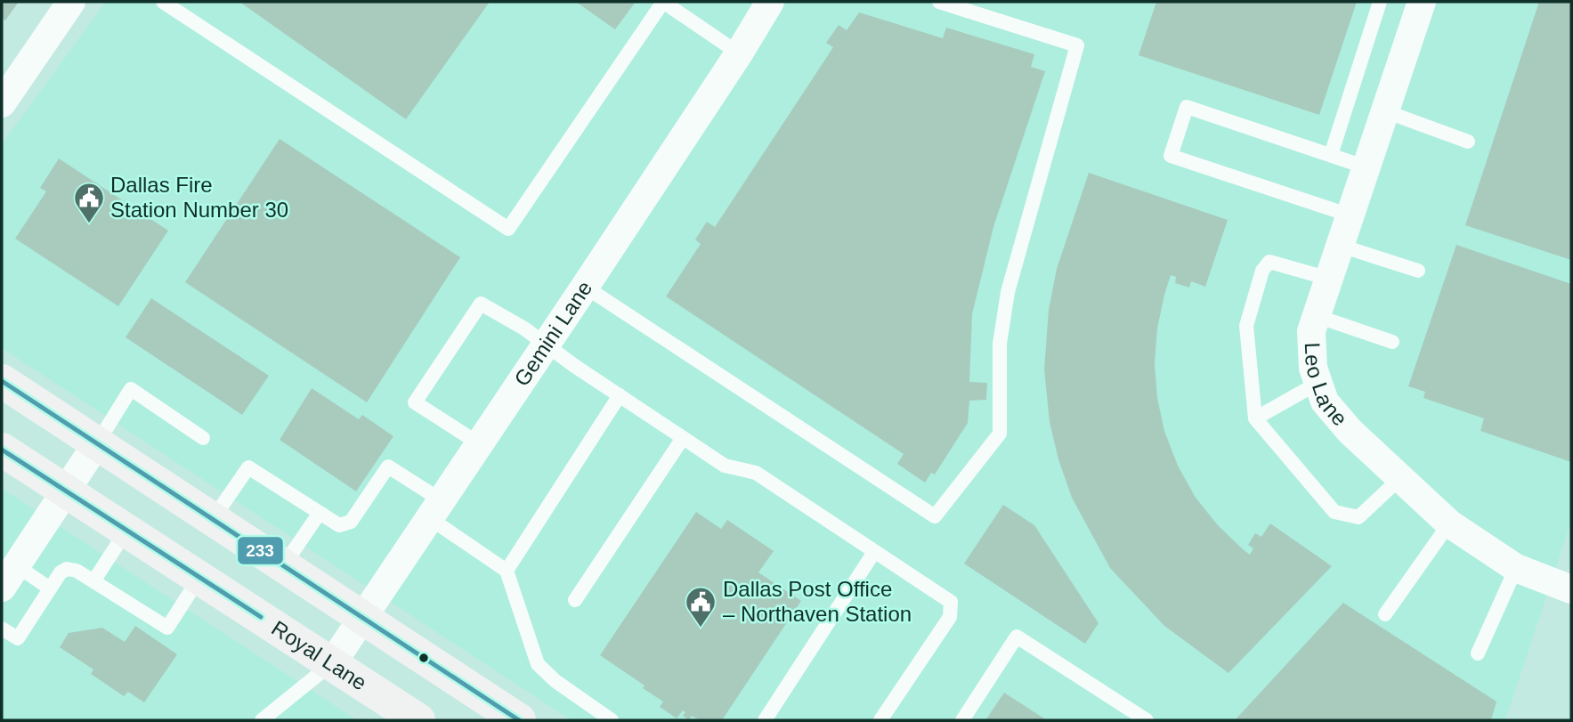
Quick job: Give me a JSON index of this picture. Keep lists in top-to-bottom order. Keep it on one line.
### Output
{"streets":{"main road":["Royal Lane"],"street":["Gemini Lane","Leo Lane"]},"crossings":[["Gemini Lane","Royal Lane"]],"places":{"public building":["Dallas Fire Station Number 30","Dallas Post Office – Northaven Station"]},"lines":["transit line 233"]}
